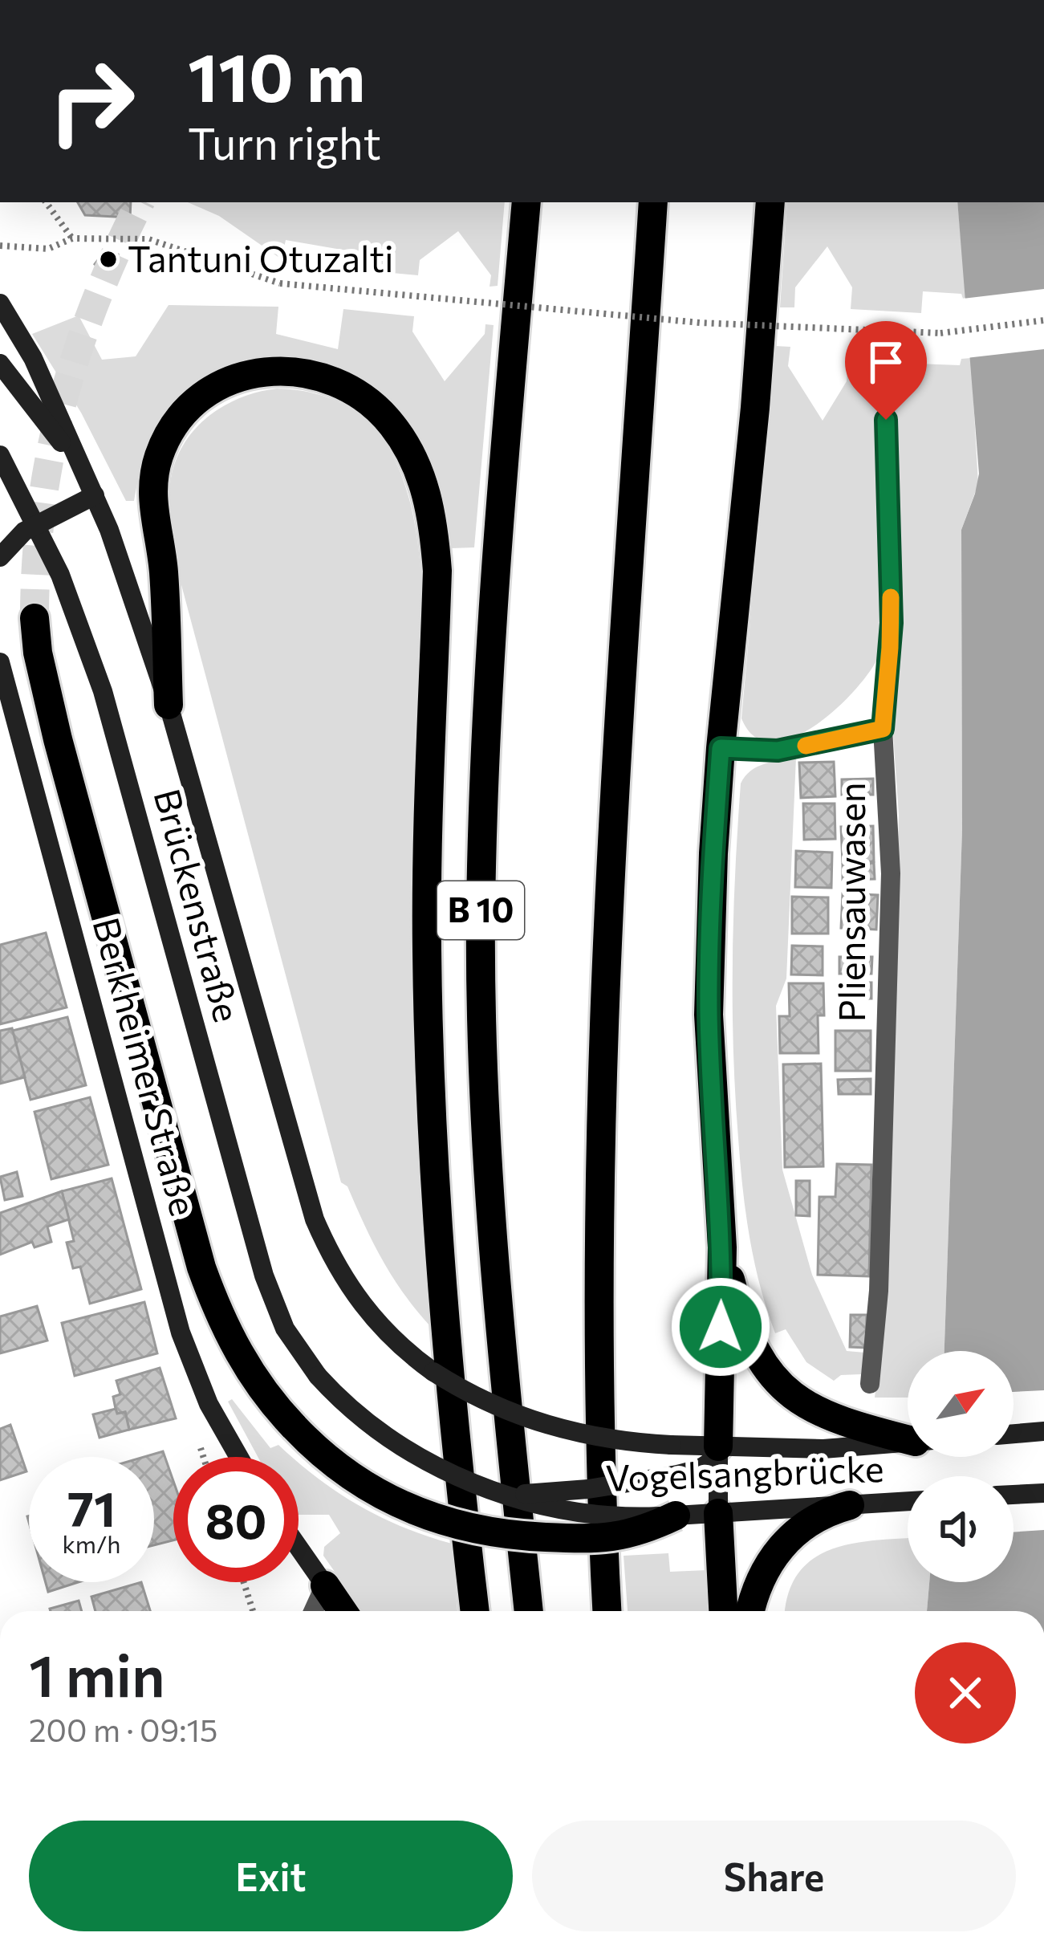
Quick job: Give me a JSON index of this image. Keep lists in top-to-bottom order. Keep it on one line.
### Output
{"streets":{"highway":["B 10"],"main road":["Brückenstraße","Berkheimer Straße","Vogelsangbrücke"],"street":["Pliensauwasen"]},"crossings":[["Brückenstraße","Vogelsangbrücke"]],"places":["Tantuni Otuzalti"],"north":"top right","page":{"turn":["110 m","Turn right"],"speed":"71 km/h","limit":"80","heading":["1 min","200 m · 09:15"],"buttons":["Exit","Share"]}}
